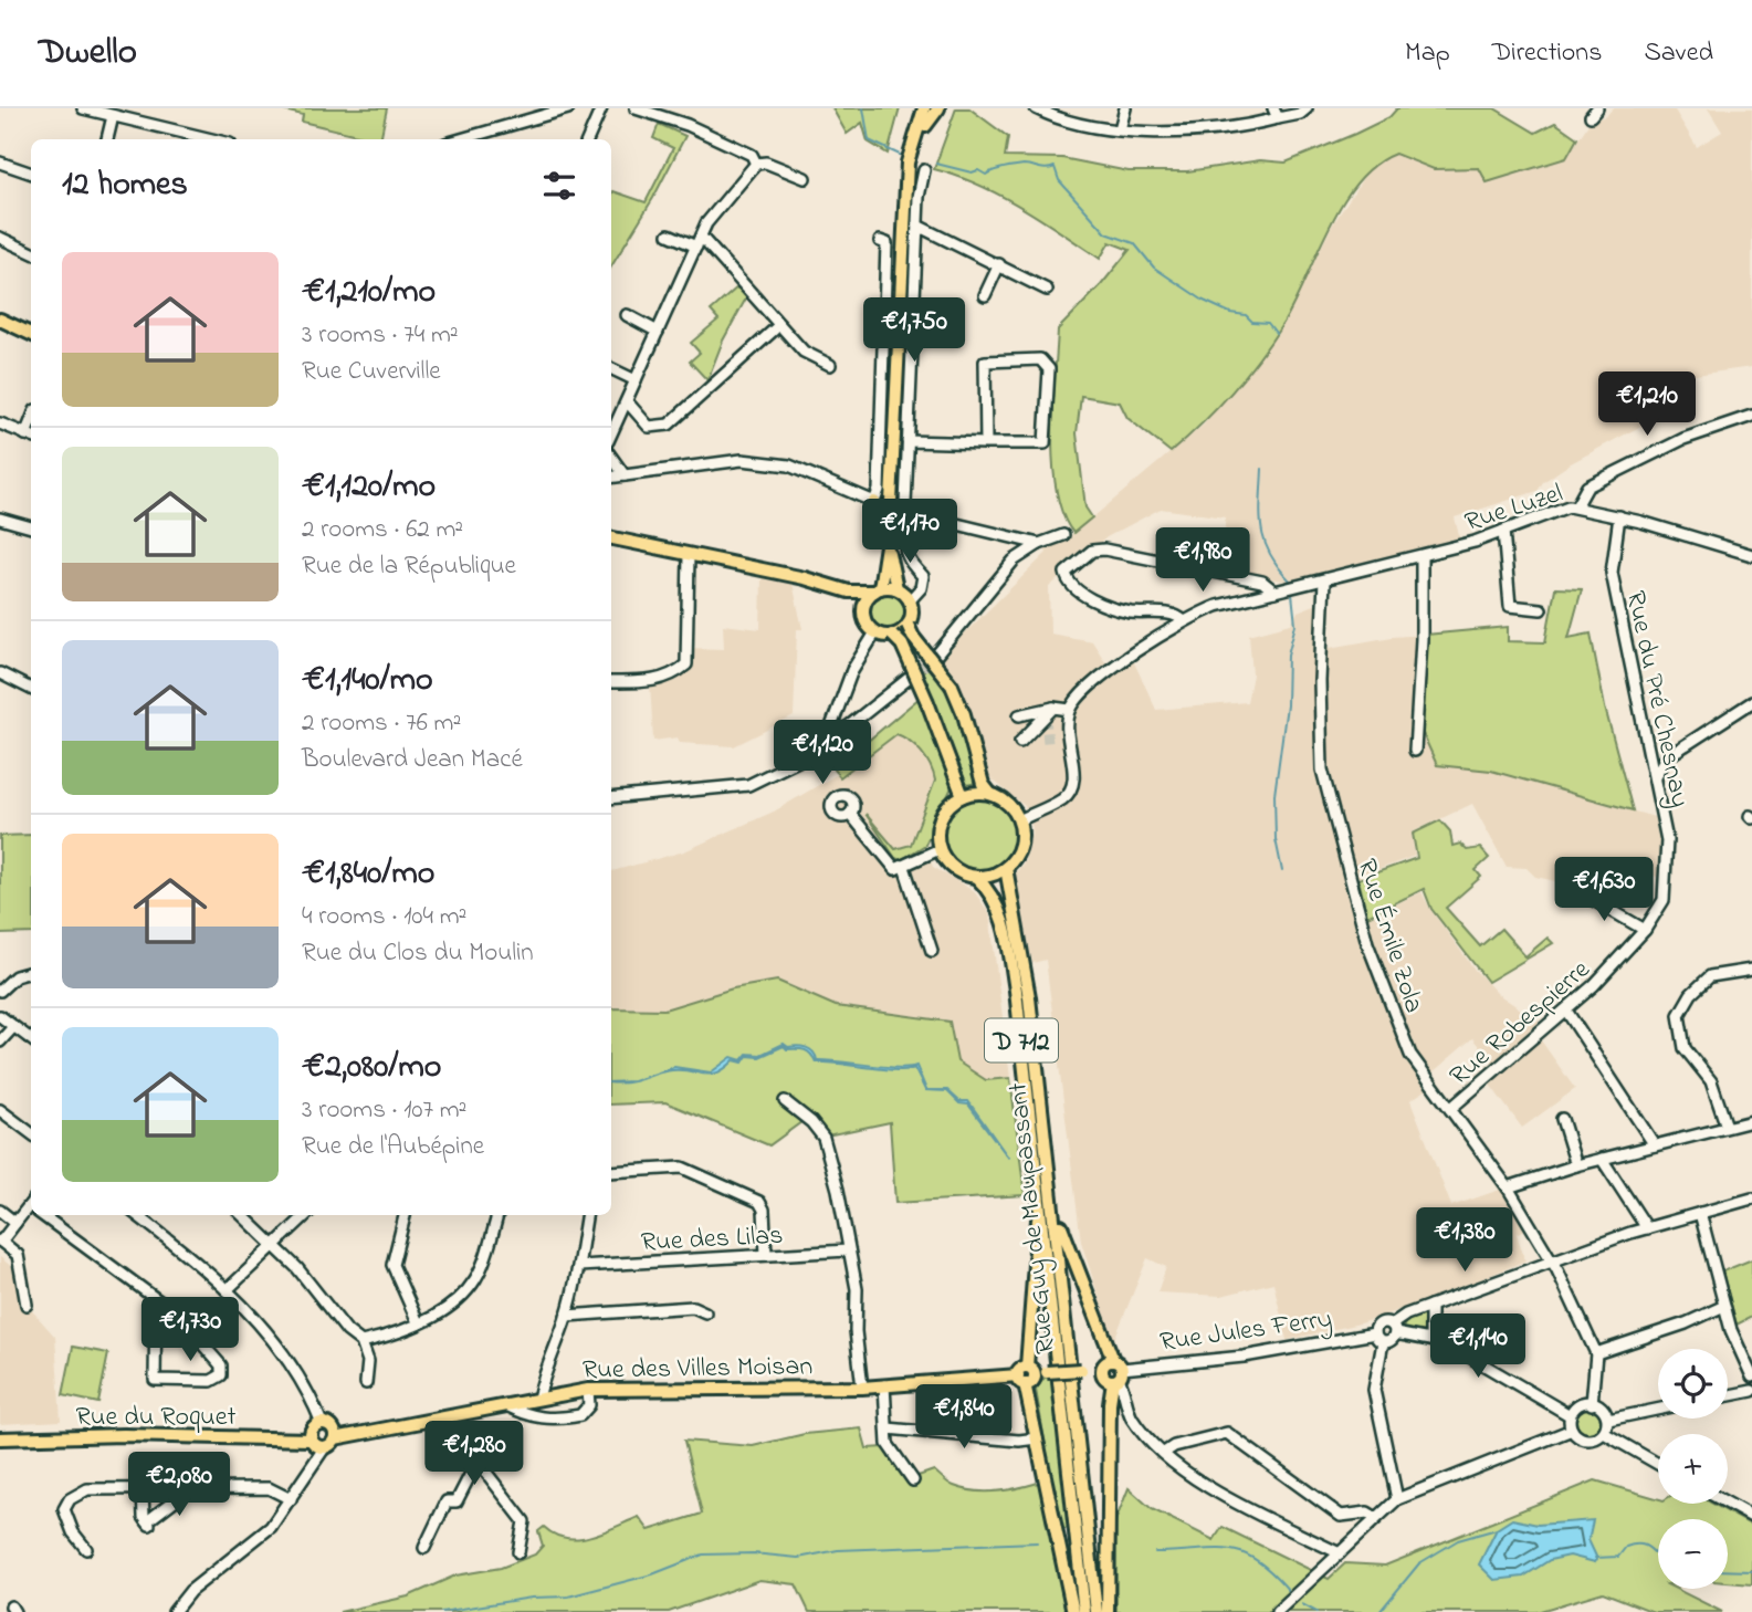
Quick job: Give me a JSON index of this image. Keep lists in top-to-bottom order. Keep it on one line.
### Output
{"streets":{"main road":["D 712","Rue Guy de Maupassant","Rue des Villes Moisan","Rue du Roquet"],"street":["Rue Luzel","Rue du Pré Chesnay","Rue Émile Zola","Rue Robespierre","Rue des Lilas","Rue Jules Ferry"]},"crossings":[["Rue Luzel","Rue du Pré Chesnay"],["Rue Luzel","Rue Émile Zola"],["Rue du Pré Chesnay","Rue Robespierre"],["Rue Émile Zola","Rue Robespierre"],["Rue Émile Zola","Rue Jules Ferry"],["Rue Jules Ferry","Rue des Villes Moisan"],["Rue des Villes Moisan","Rue du Roquet"]],"page":{"header":"Dwello","nav":["Map","Directions","Saved"],"heading":"12 homes","list":[{"name":"€1,210/mo","note":"3 rooms · 74 m² · Rue Cuverville"},{"name":"€1,120/mo","note":"2 rooms · 62 m² · Rue de la République"},{"name":"€1,140/mo","note":"2 rooms · 76 m² · Boulevard Jean Macé"},{"name":"€1,840/mo","note":"4 rooms · 104 m² · Rue du Clos du Moulin"},{"name":"€2,080/mo","note":"3 rooms · 107 m² · Rue de l'Aubépine"}],"price":["€1,750","€1,210","€1,170","€1,980","€1,120","€1,630","€1,380","€1,730","€1,140","€1,840","€1,280","€2,080"],"map_buttons":["+","−"]}}
